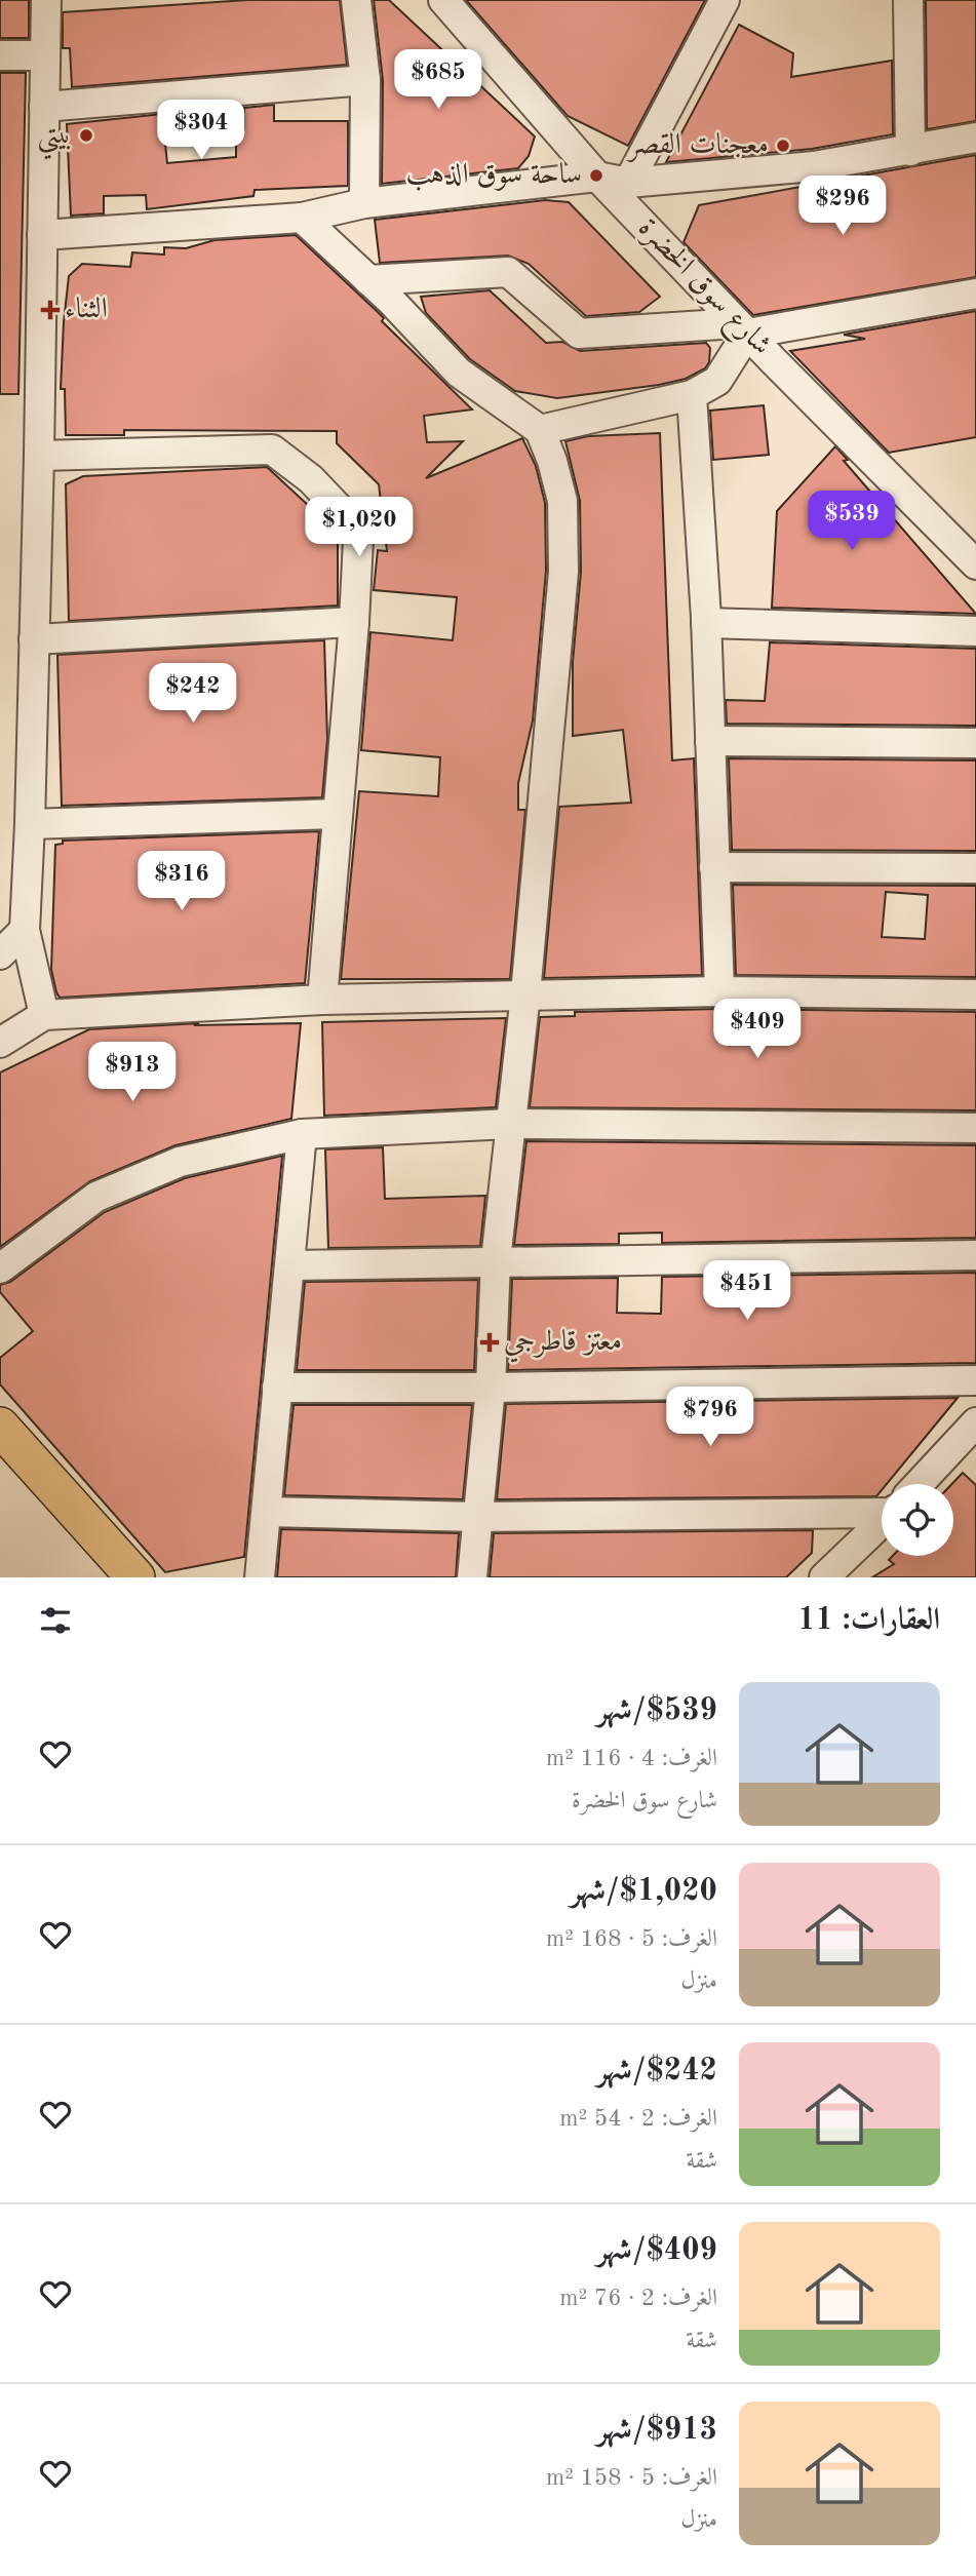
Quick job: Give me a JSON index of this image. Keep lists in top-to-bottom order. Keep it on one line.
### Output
{"streets":{"street":["شارع سوق الخضرة"]},"places":{"other":["بيتي","معجنات القصر","ساحة سوق الذهب"],"health":["الثناء","معتز قاطرجي"]},"page":{"price":["$685","$304","$296","$539","$1,020","$242","$316","$409","$913","$451","$796"],"heading":"العقارات: 11","list":[{"name":"$539/شهر","note":"الغرف: 4 · 116 m² · شارع سوق الخضرة"},{"name":"$1,020/شهر","note":"الغرف: 5 · 168 m² · منزل"},{"name":"$242/شهر","note":"الغرف: 2 · 54 m² · شقة"},{"name":"$409/شهر","note":"الغرف: 2 · 76 m² · شقة"},{"name":"$913/شهر","note":"الغرف: 5 · 158 m² · منزل"}]}}
